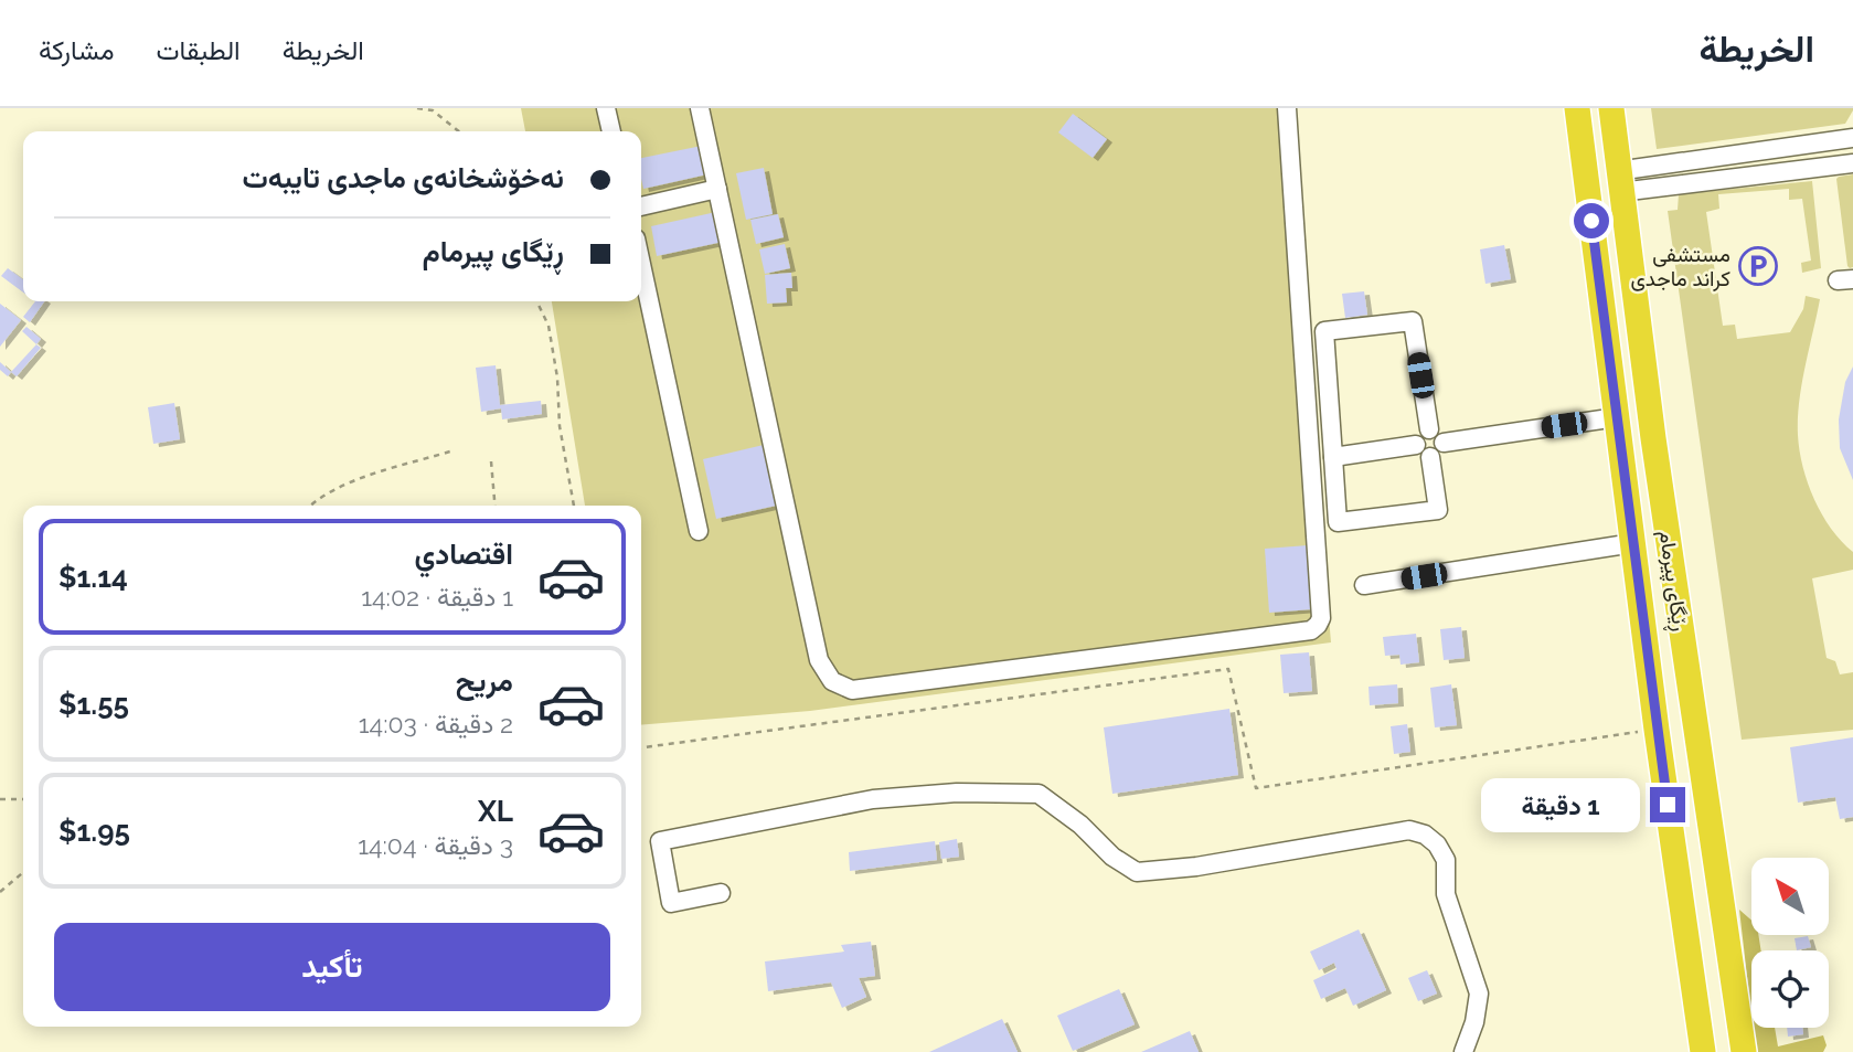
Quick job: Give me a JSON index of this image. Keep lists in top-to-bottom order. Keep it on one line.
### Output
{"streets":{"highway":["ڕێگای پیرمام"]},"places":{"parking":["مستشفی کراند ماجدی"]},"north":"top left","page":{"header":"الخريطة","nav":["الخريطة","الطبقات","مشاركة"],"banner":["نەخۆشخانەی ماجدی تایبەت","ڕێگای پیرمام"],"list":[{"name":"اقتصادي","note":"1 دقيقة · 14:02","value":"$1.14"},{"name":"مريح","note":"2 دقيقة · 14:03","value":"$1.55"},{"name":"XL","note":"3 دقيقة · 14:04","value":"$1.95"}],"bubble":"1 دقيقة","buttons":"تأكيد"}}
